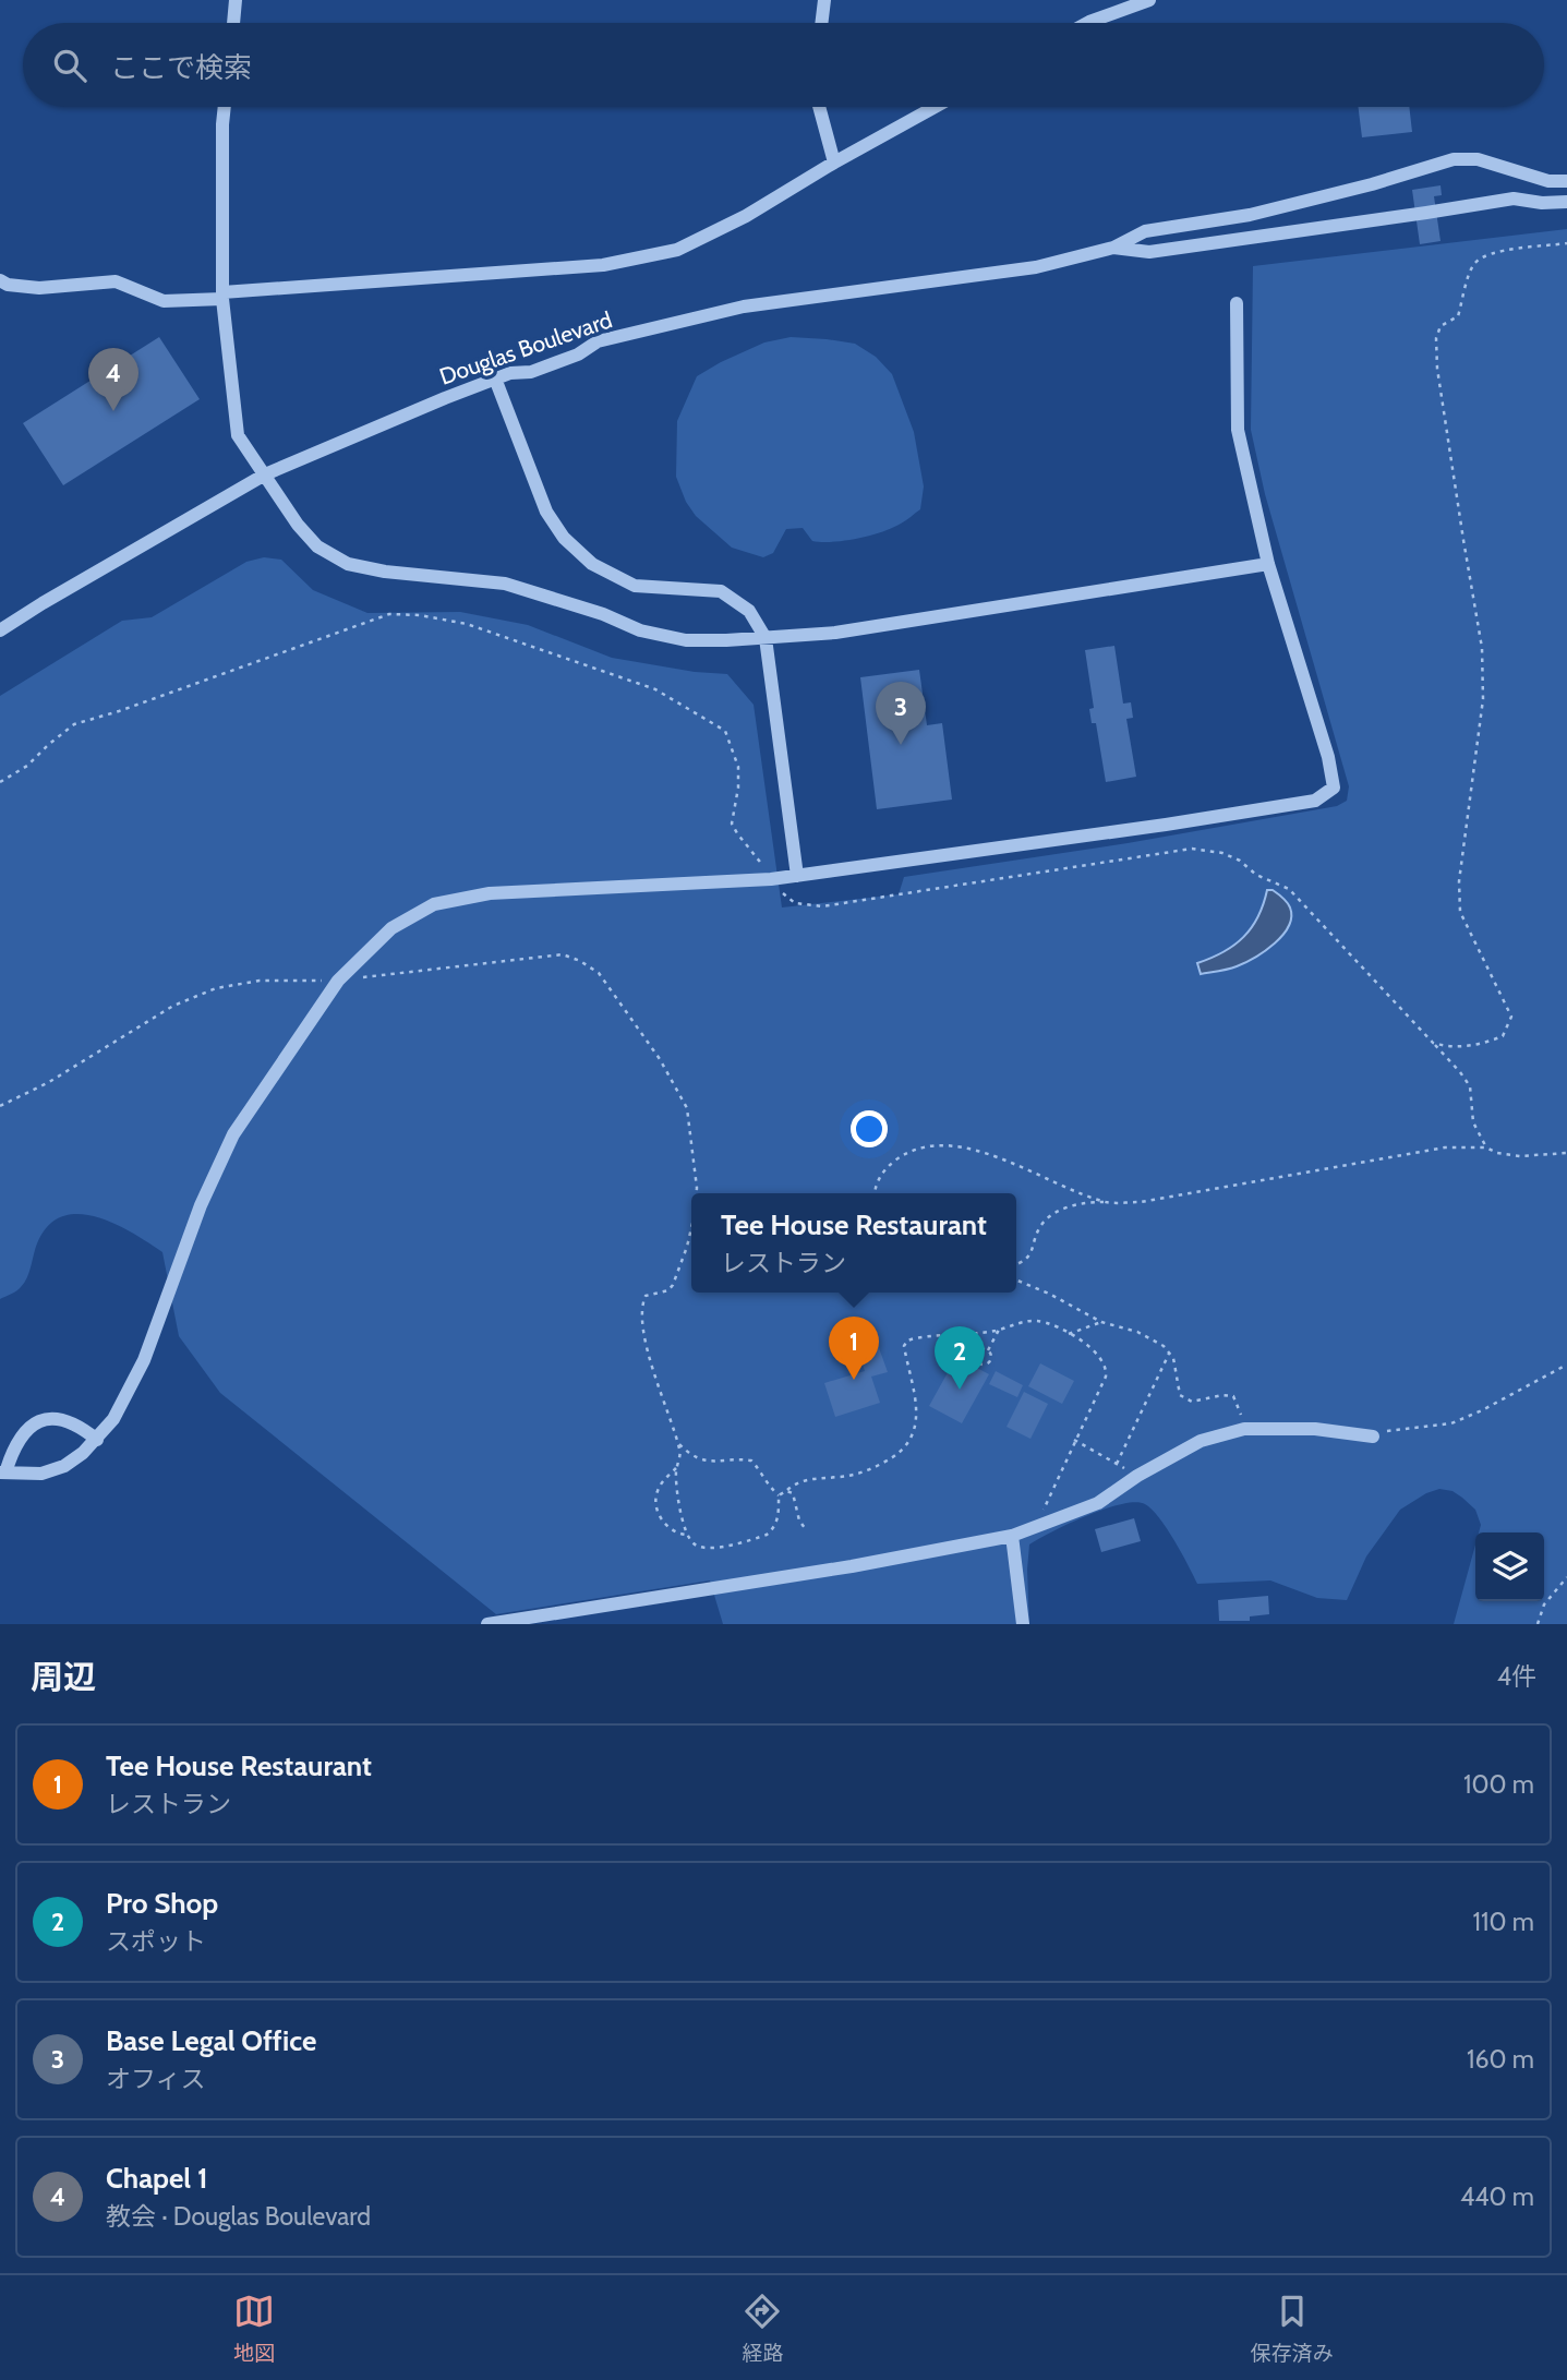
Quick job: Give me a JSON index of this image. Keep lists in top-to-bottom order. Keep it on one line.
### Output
{"streets":{"street":["Douglas Boulevard"]},"page":{"search":"ここで検索","pins":["4","3","1","2"],"popup":["Tee House Restaurant","レストラン"],"heading":["周辺","4件"],"list":[{"mark":"1","name":"Tee House Restaurant","note":"レストラン","value":"100 m"},{"mark":"2","name":"Pro Shop","note":"スポット","value":"110 m"},{"mark":"3","name":"Base Legal Office","note":"オフィス","value":"160 m"},{"mark":"4","name":"Chapel 1","note":"教会 · Douglas Boulevard","value":"440 m"}],"nav":["地図","経路","保存済み"]}}
